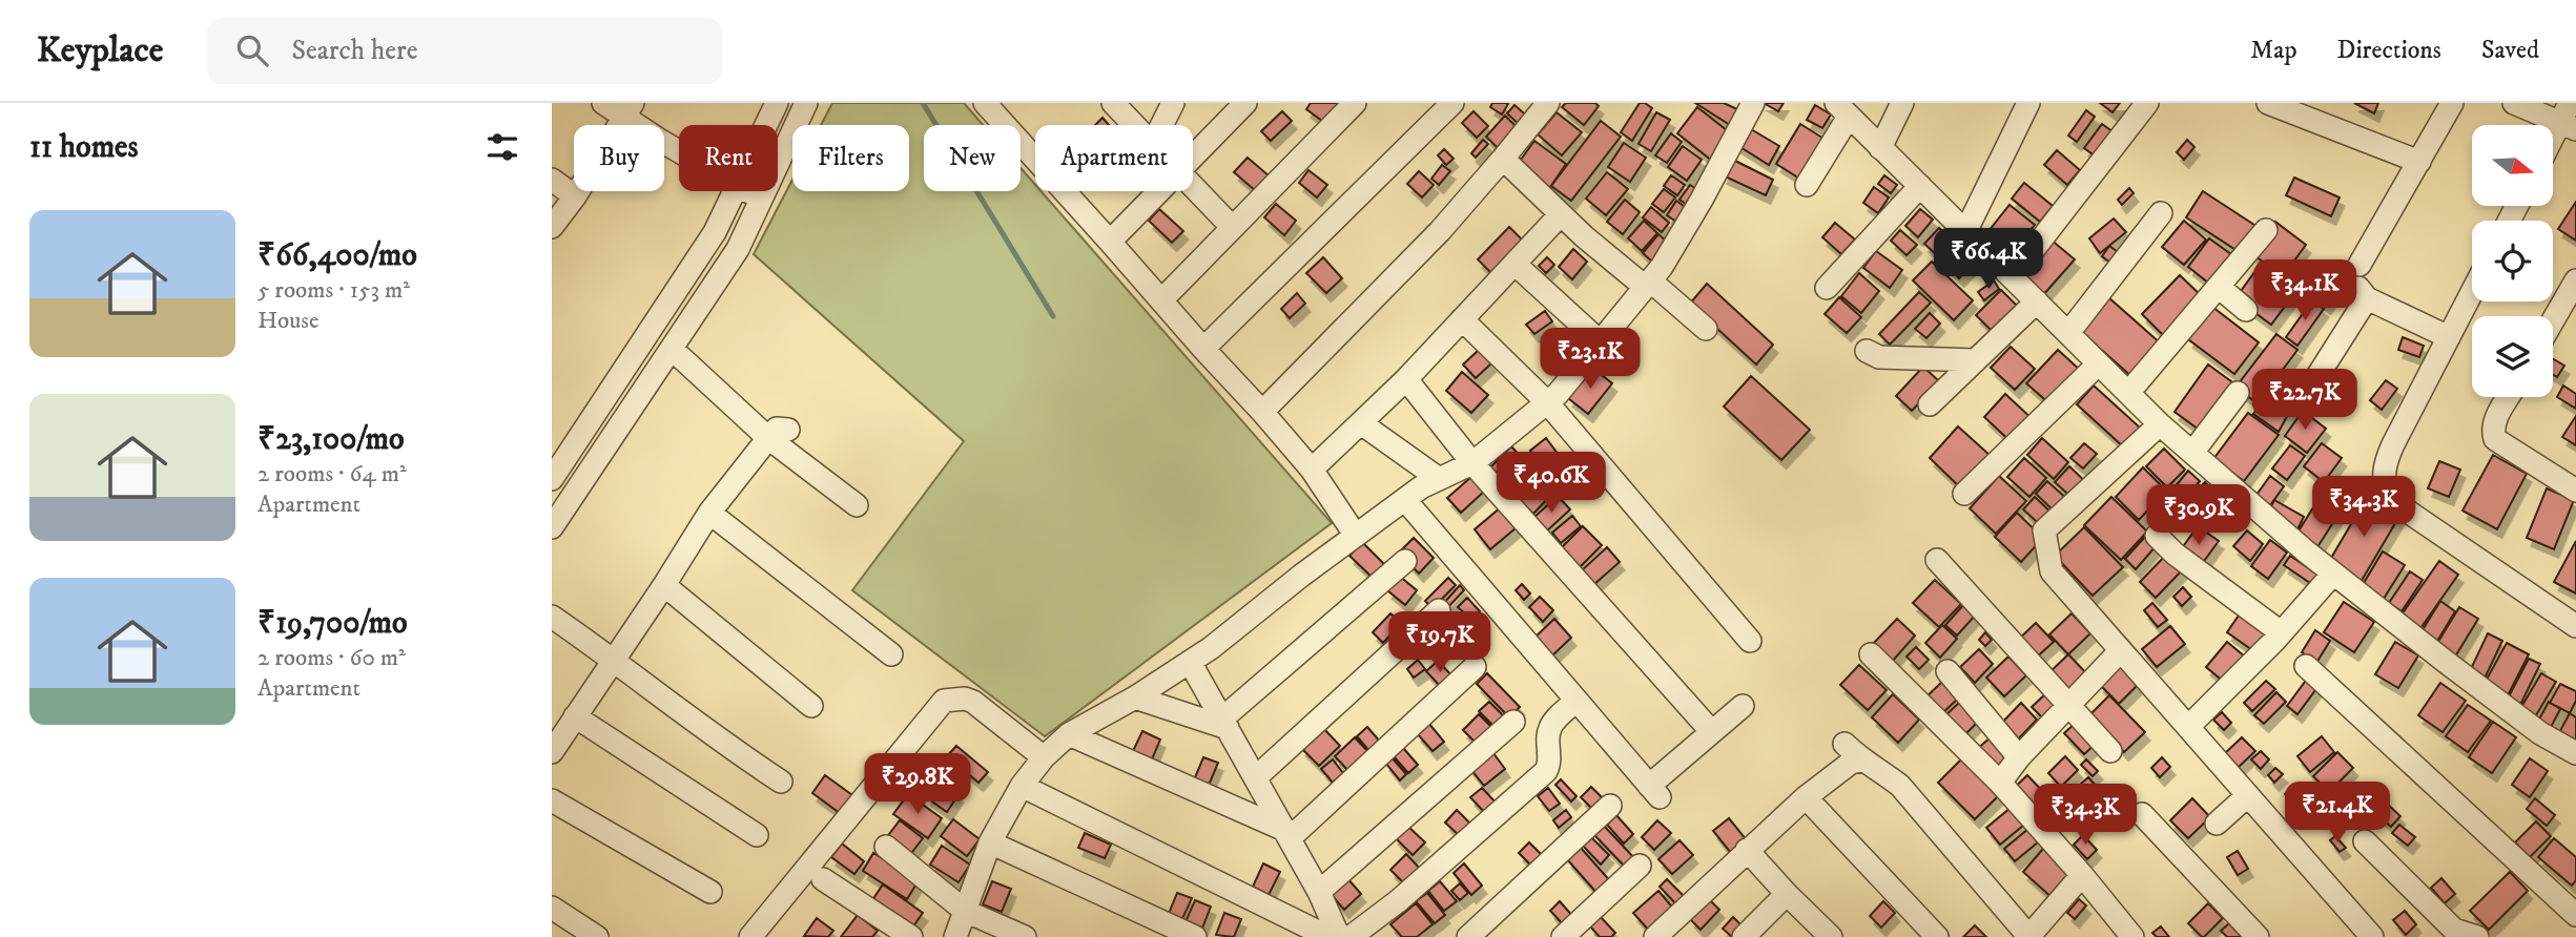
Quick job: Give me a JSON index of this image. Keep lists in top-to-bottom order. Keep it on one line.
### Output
{"north":"right","page":{"header":"Keyplace","search":"Search here","nav":["Map","Directions","Saved"],"heading":"11 homes","chip":["Buy","Rent","Filters","New","Apartment"],"list":[{"name":"₹66,400/mo","note":"5 rooms · 153 m² · House"},{"name":"₹23,100/mo","note":"2 rooms · 64 m² · Apartment"},{"name":"₹19,700/mo","note":"2 rooms · 60 m² · Apartment"}],"price":["₹66.4K","₹34.1K","₹23.1K","₹22.7K","₹40.6K","₹34.3K","₹30.9K","₹19.7K","₹29.8K","₹21.4K","₹34.3K"]}}
